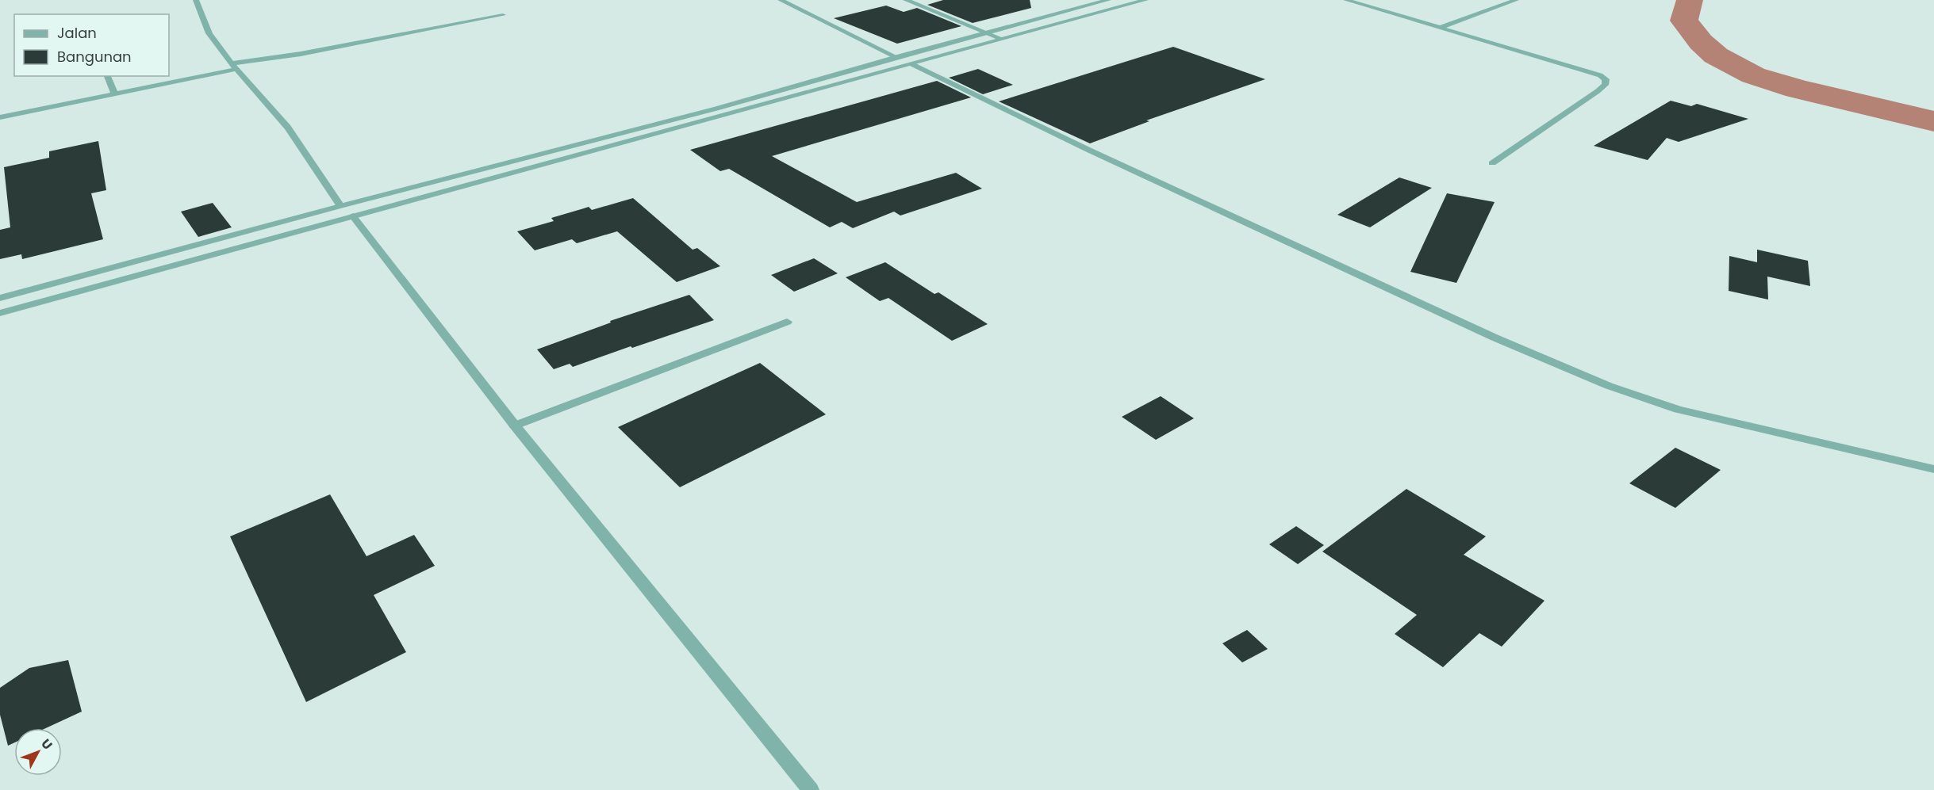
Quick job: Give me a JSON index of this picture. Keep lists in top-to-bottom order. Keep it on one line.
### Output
{"legend":["Jalan","Bangunan"],"north":"top right"}
